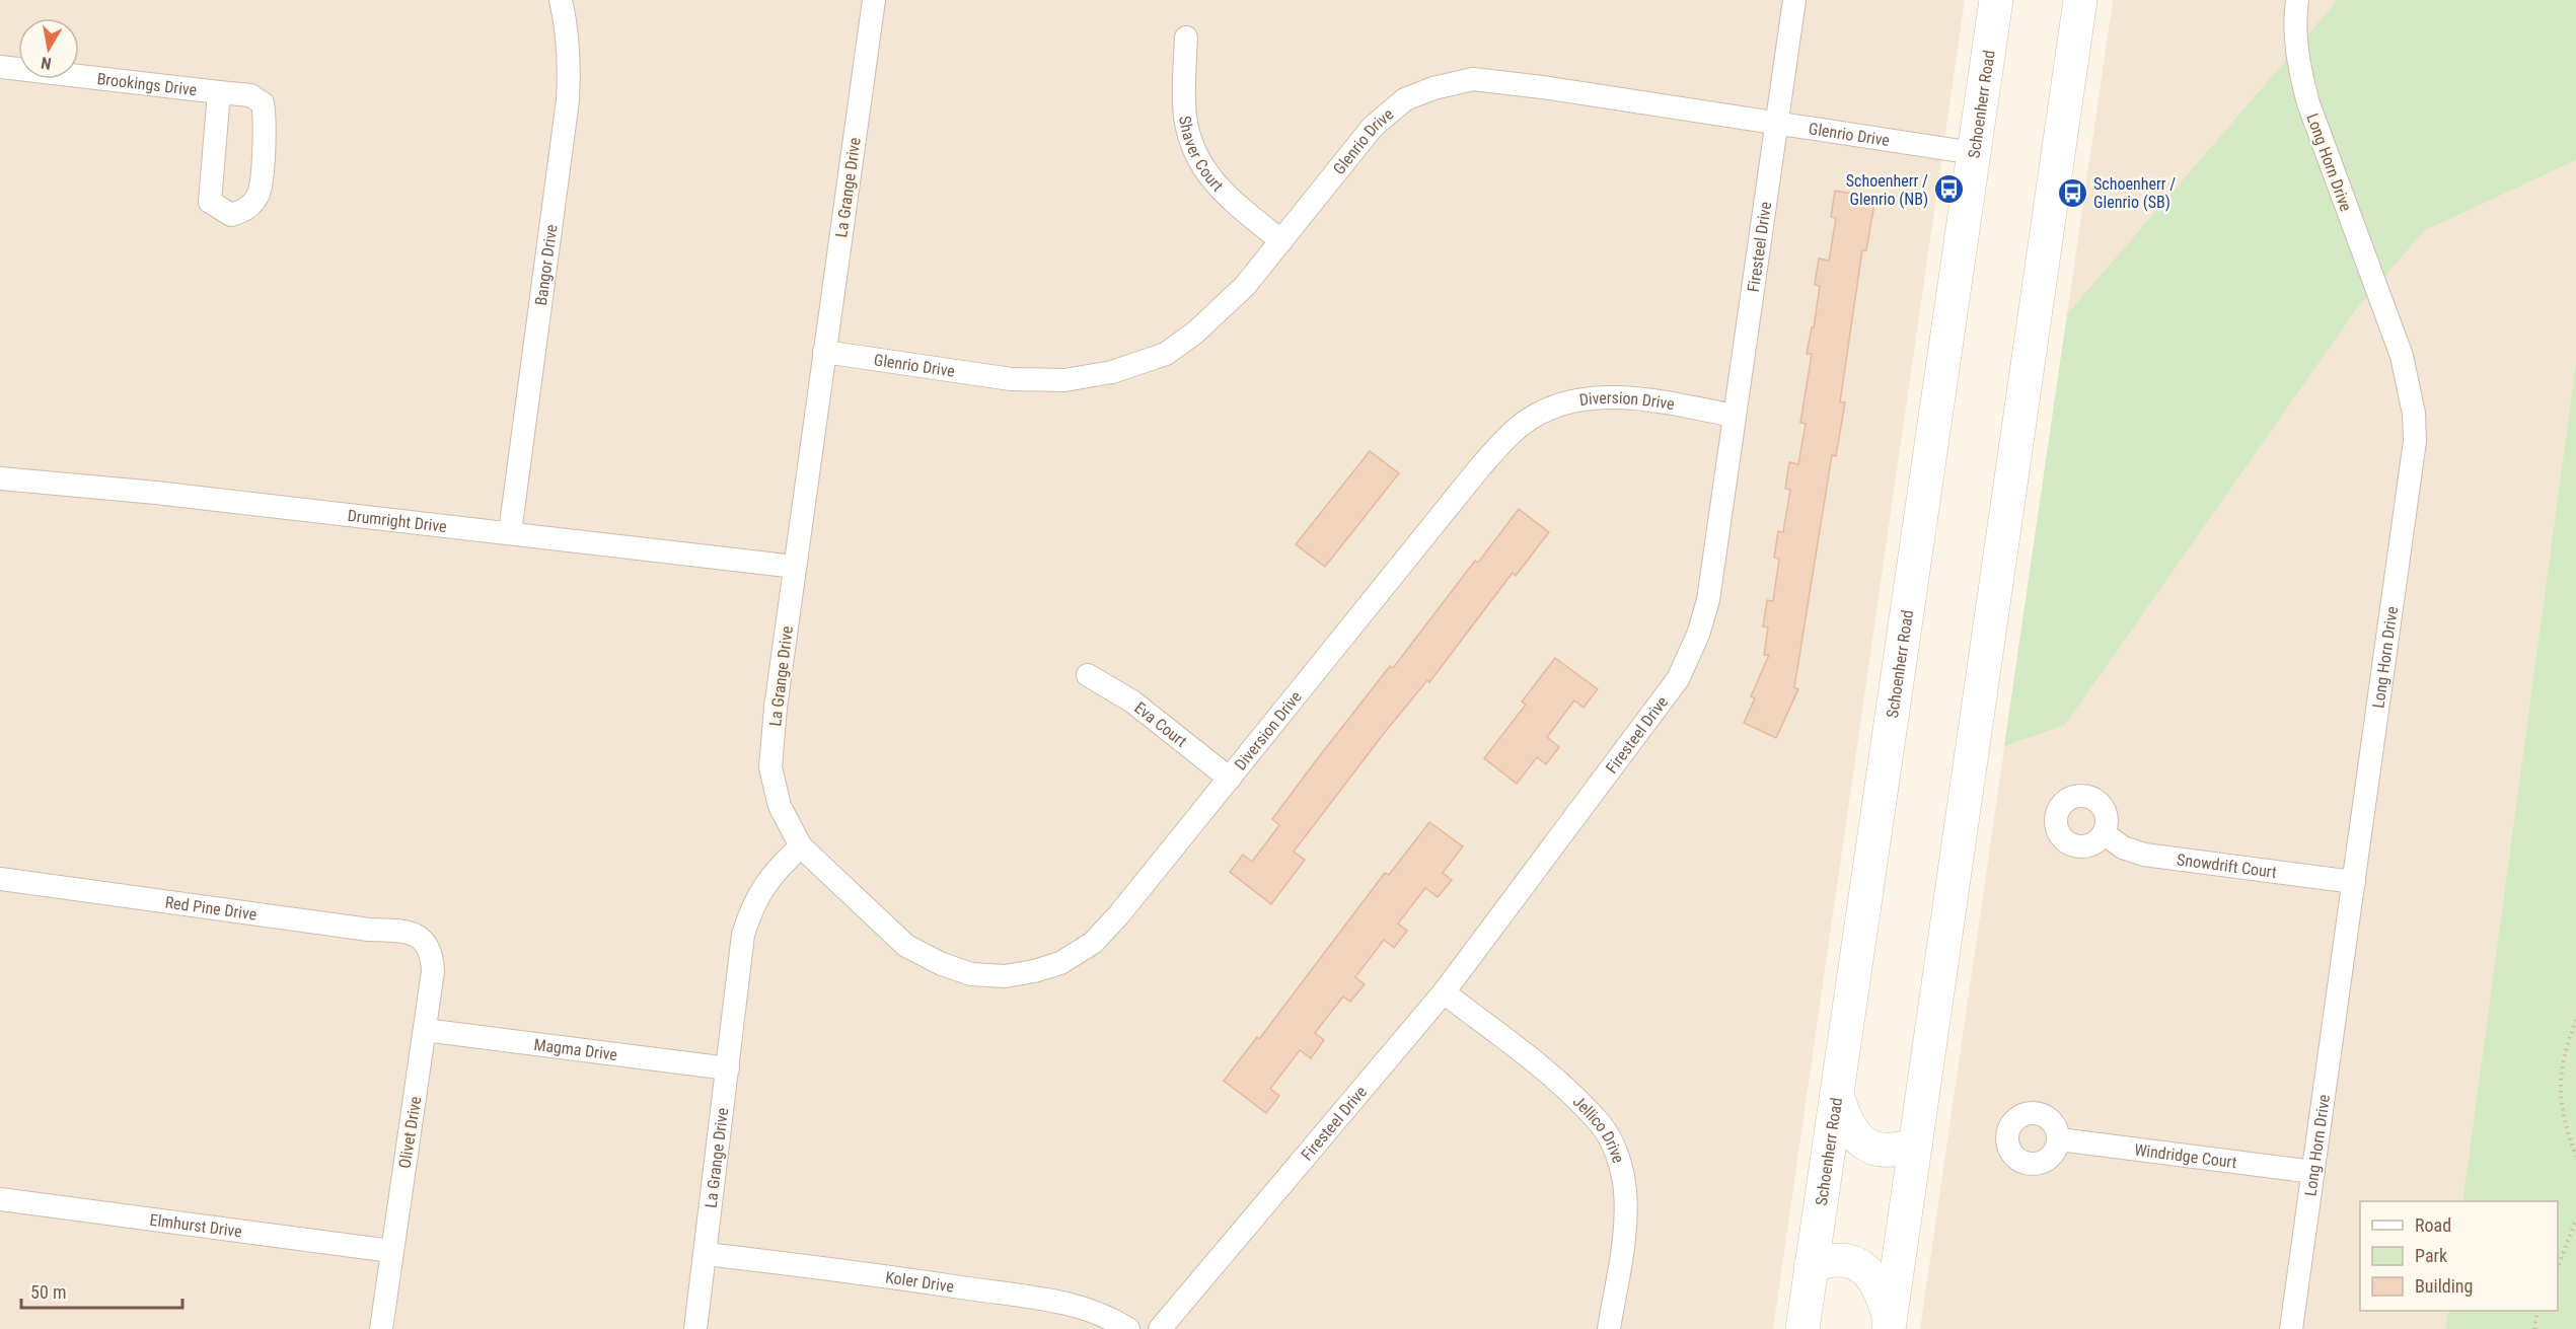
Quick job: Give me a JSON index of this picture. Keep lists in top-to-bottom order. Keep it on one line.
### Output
{"streets":{"main road":["Schoenherr Road"],"street":["Brookings Drive","Glenrio Drive","Shaver Court","Long Horn Drive","La Grange Drive","Firesteel Drive","Bangor Drive","Diversion Drive","Drumright Drive","Eva Court","Snowdrift Court","Red Pine Drive","Magma Drive","Jellico Drive","Olivet Drive","Windridge Court","Elmhurst Drive","Koler Drive"]},"crossings":[["Schoenherr Road","Glenrio Drive"],["Glenrio Drive","Shaver Court"],["Glenrio Drive","La Grange Drive"],["Glenrio Drive","Firesteel Drive"],["Long Horn Drive","Snowdrift Court"],["Long Horn Drive","Windridge Court"],["La Grange Drive","Diversion Drive"],["La Grange Drive","Drumright Drive"],["La Grange Drive","Magma Drive"],["La Grange Drive","Koler Drive"],["Firesteel Drive","Diversion Drive"],["Firesteel Drive","Jellico Drive"],["Bangor Drive","Drumright Drive"],["Diversion Drive","Eva Court"],["Red Pine Drive","Olivet Drive"],["Magma Drive","Olivet Drive"],["Olivet Drive","Elmhurst Drive"]],"places":{"bus stop":["Schoenherr / Glenrio (NB)","Schoenherr / Glenrio (SB)"]},"legend":["Road","Park","Building"],"scale_bar":"50 m","north":"bottom"}
